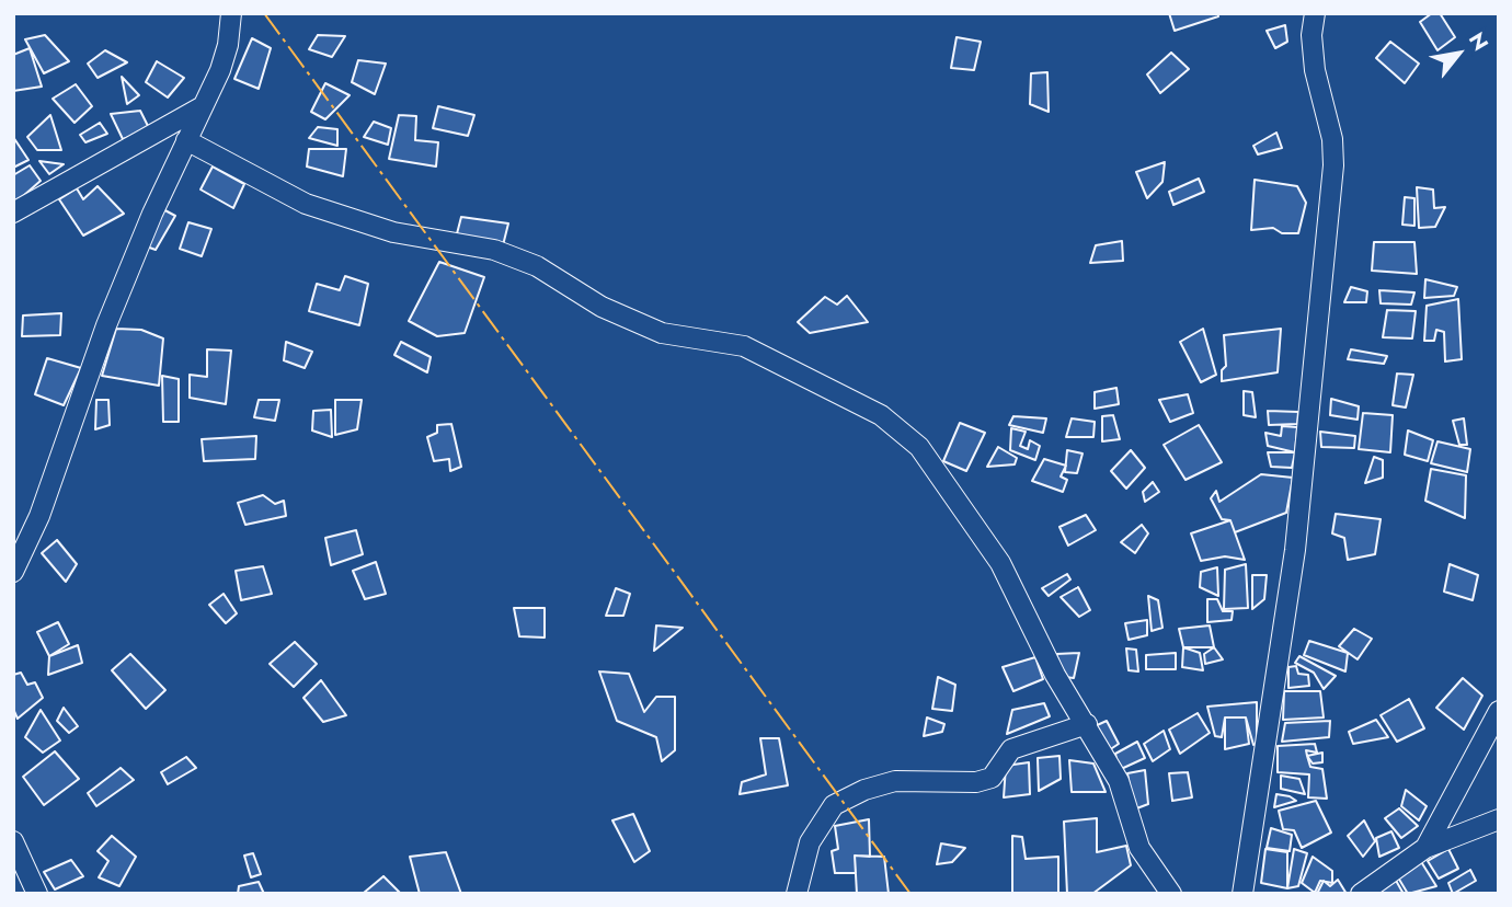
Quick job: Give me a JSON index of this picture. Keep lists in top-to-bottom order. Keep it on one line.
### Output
{"north":"top right"}
